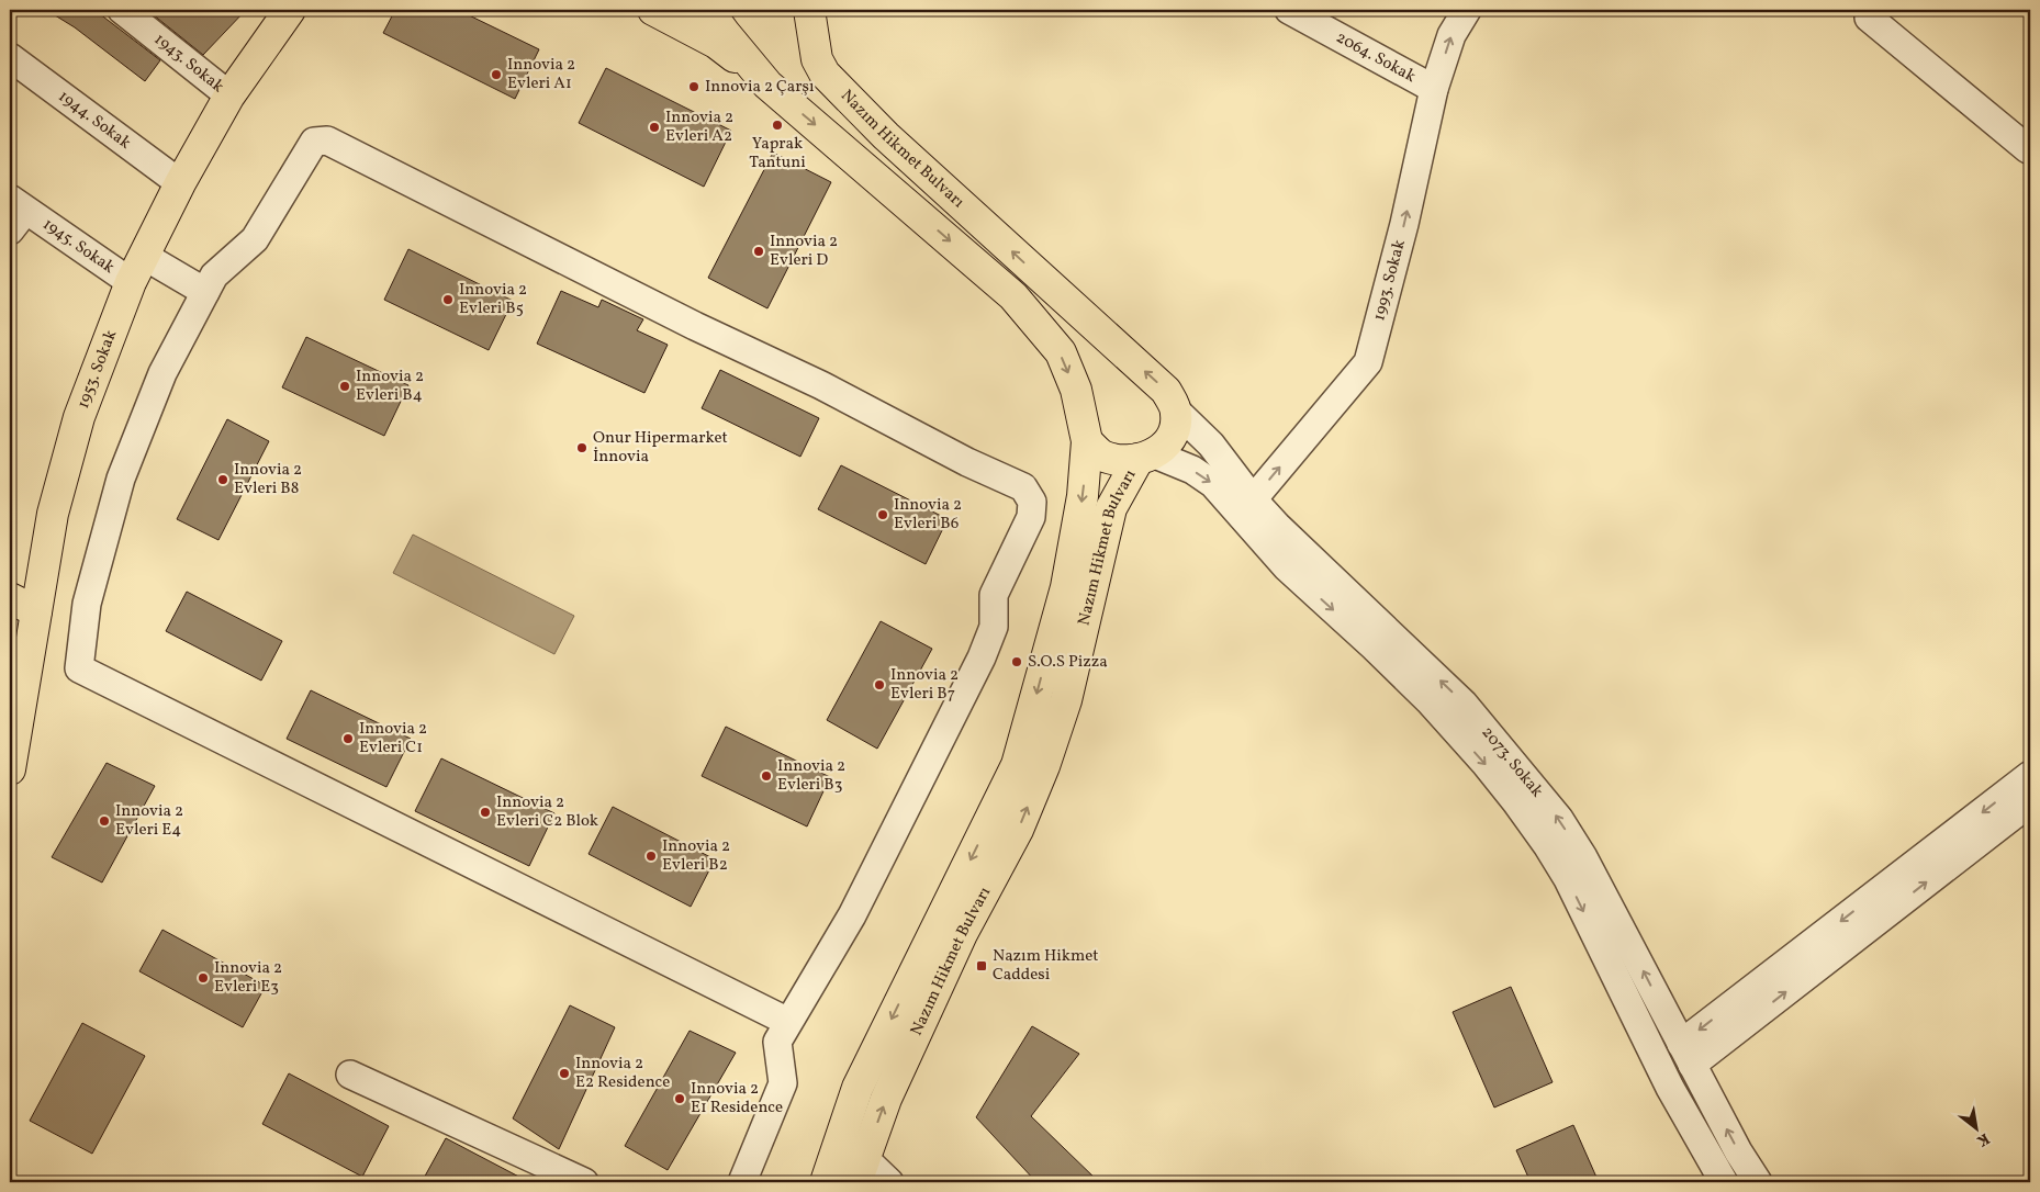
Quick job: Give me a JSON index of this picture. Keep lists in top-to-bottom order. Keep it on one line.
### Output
{"streets":{"main road":["Nazım Hikmet Bulvarı","1953. Sokak"],"street":["2064. Sokak","1943. Sokak","1944. Sokak","1945. Sokak","1993. Sokak","2073. Sokak"]},"crossings":[["2064. Sokak","1993. Sokak"],["1943. Sokak","1953. Sokak"],["1944. Sokak","1953. Sokak"],["Nazım Hikmet Bulvarı","2073. Sokak"],["1945. Sokak","1953. Sokak"],["1993. Sokak","2073. Sokak"]],"one_way":["1993. Sokak"],"places":{"other":["Innovia 2 Evleri A1","Innovia 2 Çarşı","Yaprak Tantuni","Innovia 2 Evleri A2","Innovia 2 Evleri D","Innovia 2 Evleri B5","Innovia 2 Evleri B4","Onur Hipermarket İnnovia","Innovia 2 Evleri B8","Innovia 2 Evleri B6","S.O.S Pizza","Innovia 2 Evleri B7","Innovia 2 Evleri C1","Innovia 2 Evleri B3","Innovia 2 Evleri C2 Blok","Innovia 2 Evleri E4","Innovia 2 Evleri B2","Innovia 2 Evleri E3","Innovia 2 E2 Residence","Innovia 2 E1 Residence"],"transit":["Nazım Hikmet Caddesi"]},"north":"bottom right"}
